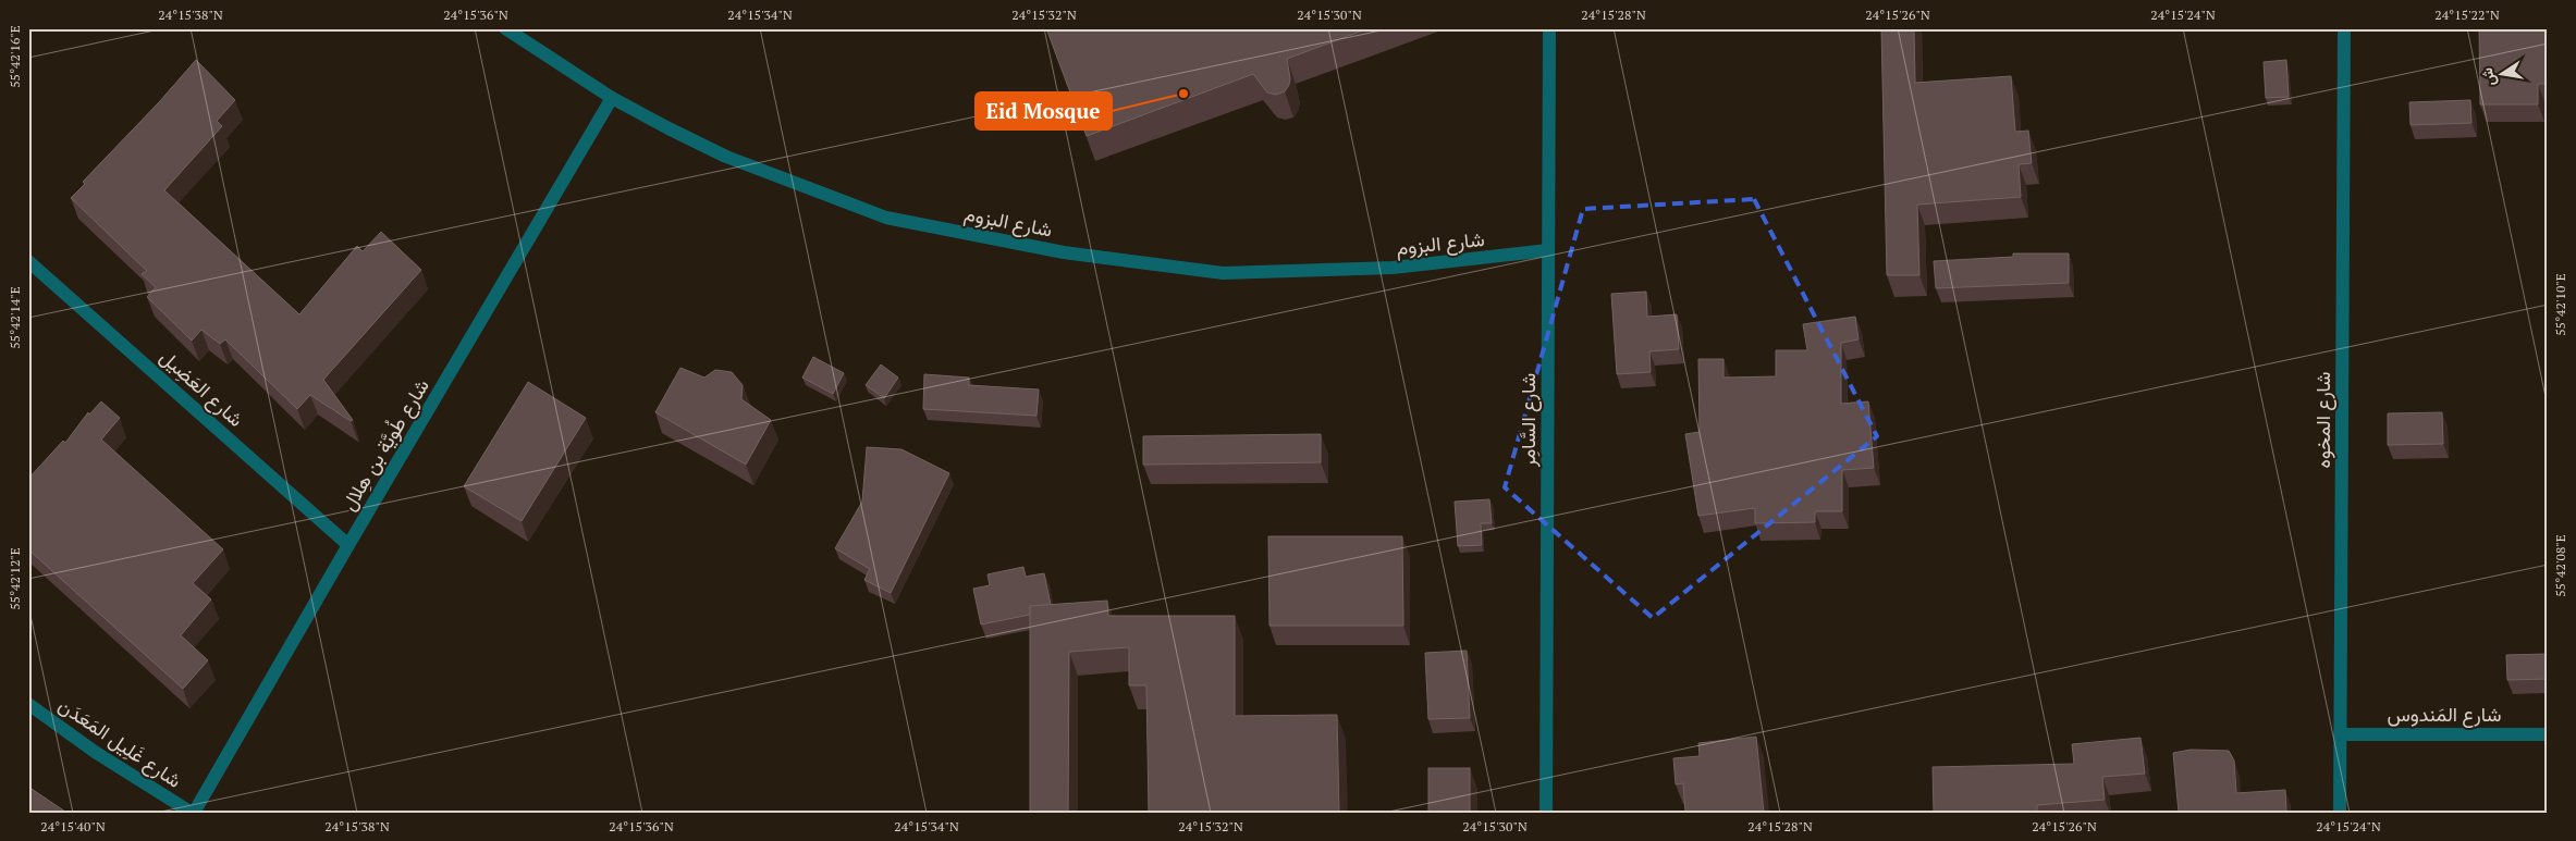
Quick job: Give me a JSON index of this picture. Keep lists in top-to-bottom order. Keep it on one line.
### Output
{"streets":{"street":["شارع البزوم","شارع العَضِيل","شارع السَّامِر","شارع المخوه","شارع طُويَّة بن هِلال","شارع المَندوس","شارع غَلِيل المَعَدَن"]},"crossings":[["شارع البزوم","شارع السَّامِر"],["شارع البزوم","شارع طُويَّة بن هِلال"],["شارع العَضِيل","شارع طُويَّة بن هِلال"],["شارع المخوه","شارع المَندوس"],["شارع طُويَّة بن هِلال","شارع غَلِيل المَعَدَن"]],"places":["Eid Mosque"],"north":"left","coordinates":["24°15'38\"N","24°15'36\"N","24°15'34\"N","24°15'32\"N","24°15'30\"N","24°15'28\"N","24°15'26\"N","24°15'24\"N","24°15'22\"N","55°42'16\"E","55°42'10\"E","55°42'14\"E","55°42'08\"E","55°42'12\"E","24°15'40\"N"]}
